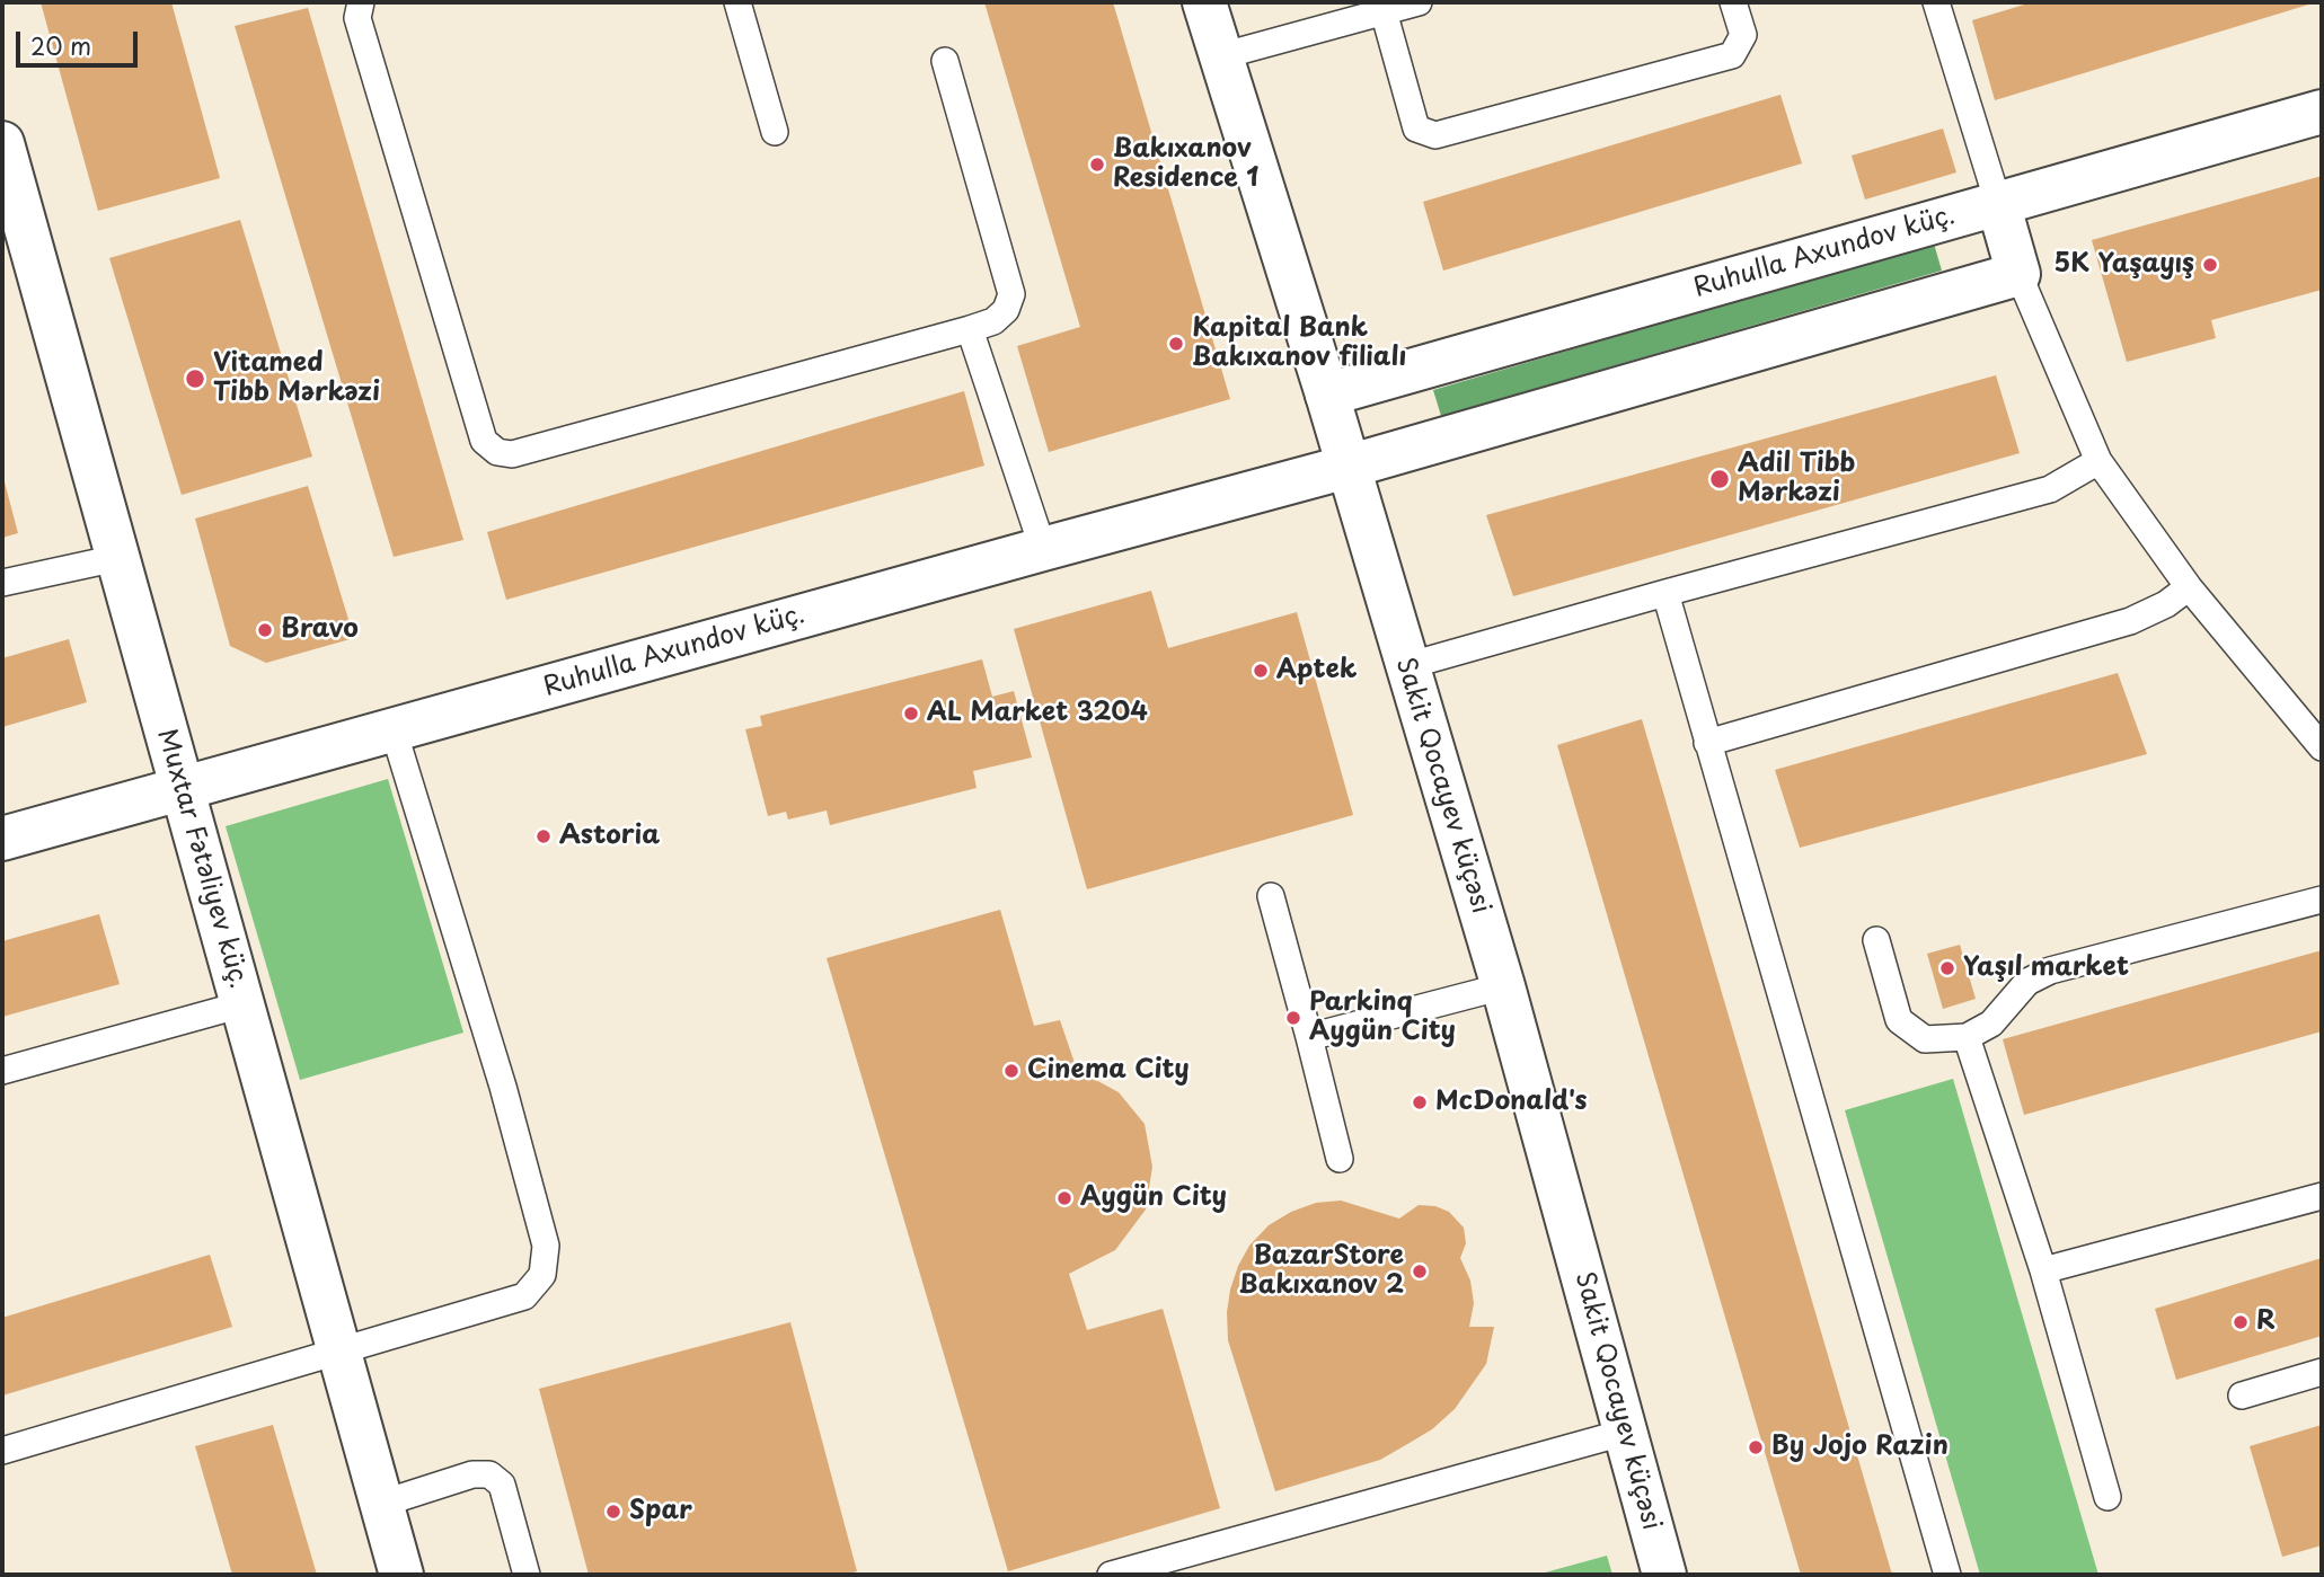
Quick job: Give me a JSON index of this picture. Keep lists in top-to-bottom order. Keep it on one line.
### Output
{"streets":{"street":["Ruhulla Axundov küç.","Sakit Qocayev küçəsi","Muxtar Fətəliyev küç."]},"crossings":[["Ruhulla Axundov küç.","Sakit Qocayev küçəsi"],["Ruhulla Axundov küç.","Muxtar Fətəliyev küç."]],"places":["Bakıxanov Residence 1","5K Yaşayış","Kapital Bank Bakıxanov filialı","Vitamed Tibb Mərkəzi","Adil Tibb Mərkəzi","Bravo","Aptek","AL Market 3204","Astoria","Yaşıl market","Parkinq Aygün City","Cinema City","McDonald's","Aygün City","BazarStore Bakıxanov 2","R","By Jojo Razin","Spar"],"scale_bar":"20 m"}
